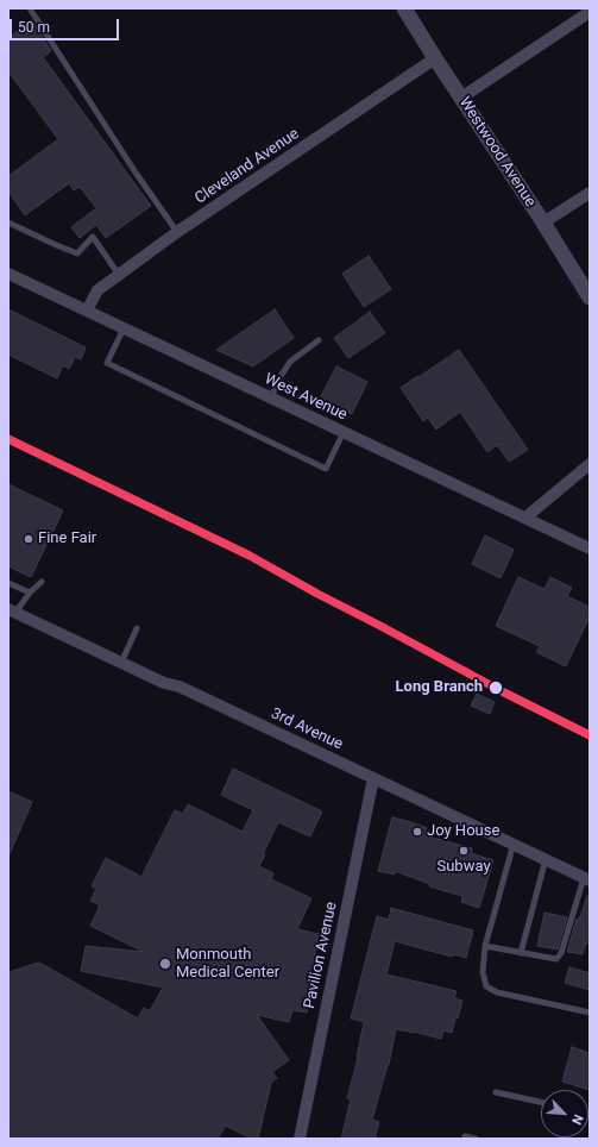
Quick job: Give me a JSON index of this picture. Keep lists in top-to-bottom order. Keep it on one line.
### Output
{"streets":{"street":["Westwood Avenue","Cleveland Avenue","West Avenue","3rd Avenue","Pavilion Avenue"]},"crossings":[["Westwood Avenue","Cleveland Avenue"],["Cleveland Avenue","West Avenue"],["3rd Avenue","Pavilion Avenue"]],"places":["Fine Fair","Long Branch","Joy House","Subway","Monmouth Medical Center"],"scale_bar":"50 m","north":"bottom right"}
